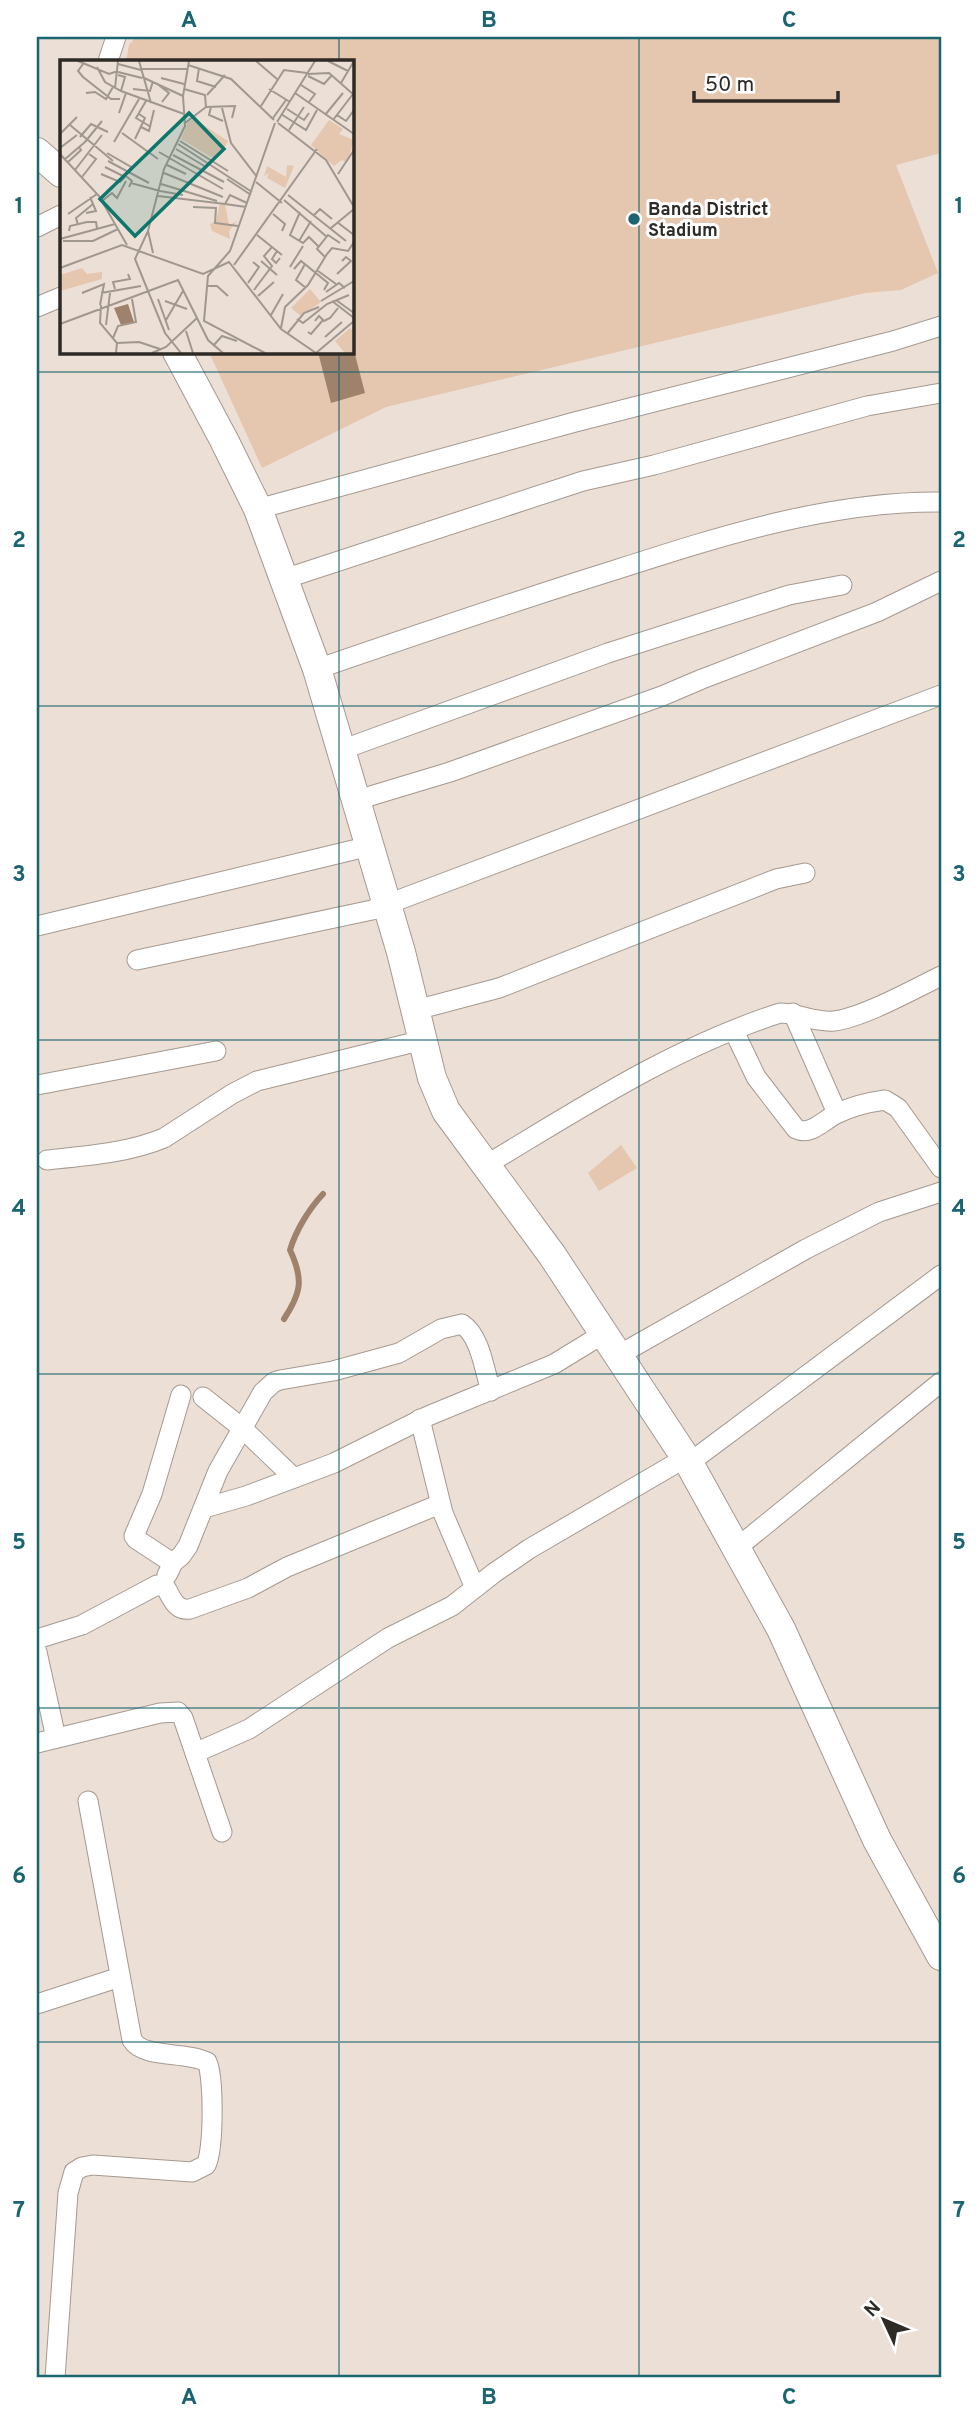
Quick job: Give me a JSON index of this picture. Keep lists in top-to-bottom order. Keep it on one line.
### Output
{"places":["Banda District Stadium"],"scale_bar":"50 m","north":"top left","grid":{"columns":["A","B","C"],"rows":["1","2","3","4","5","6","7"]}}
